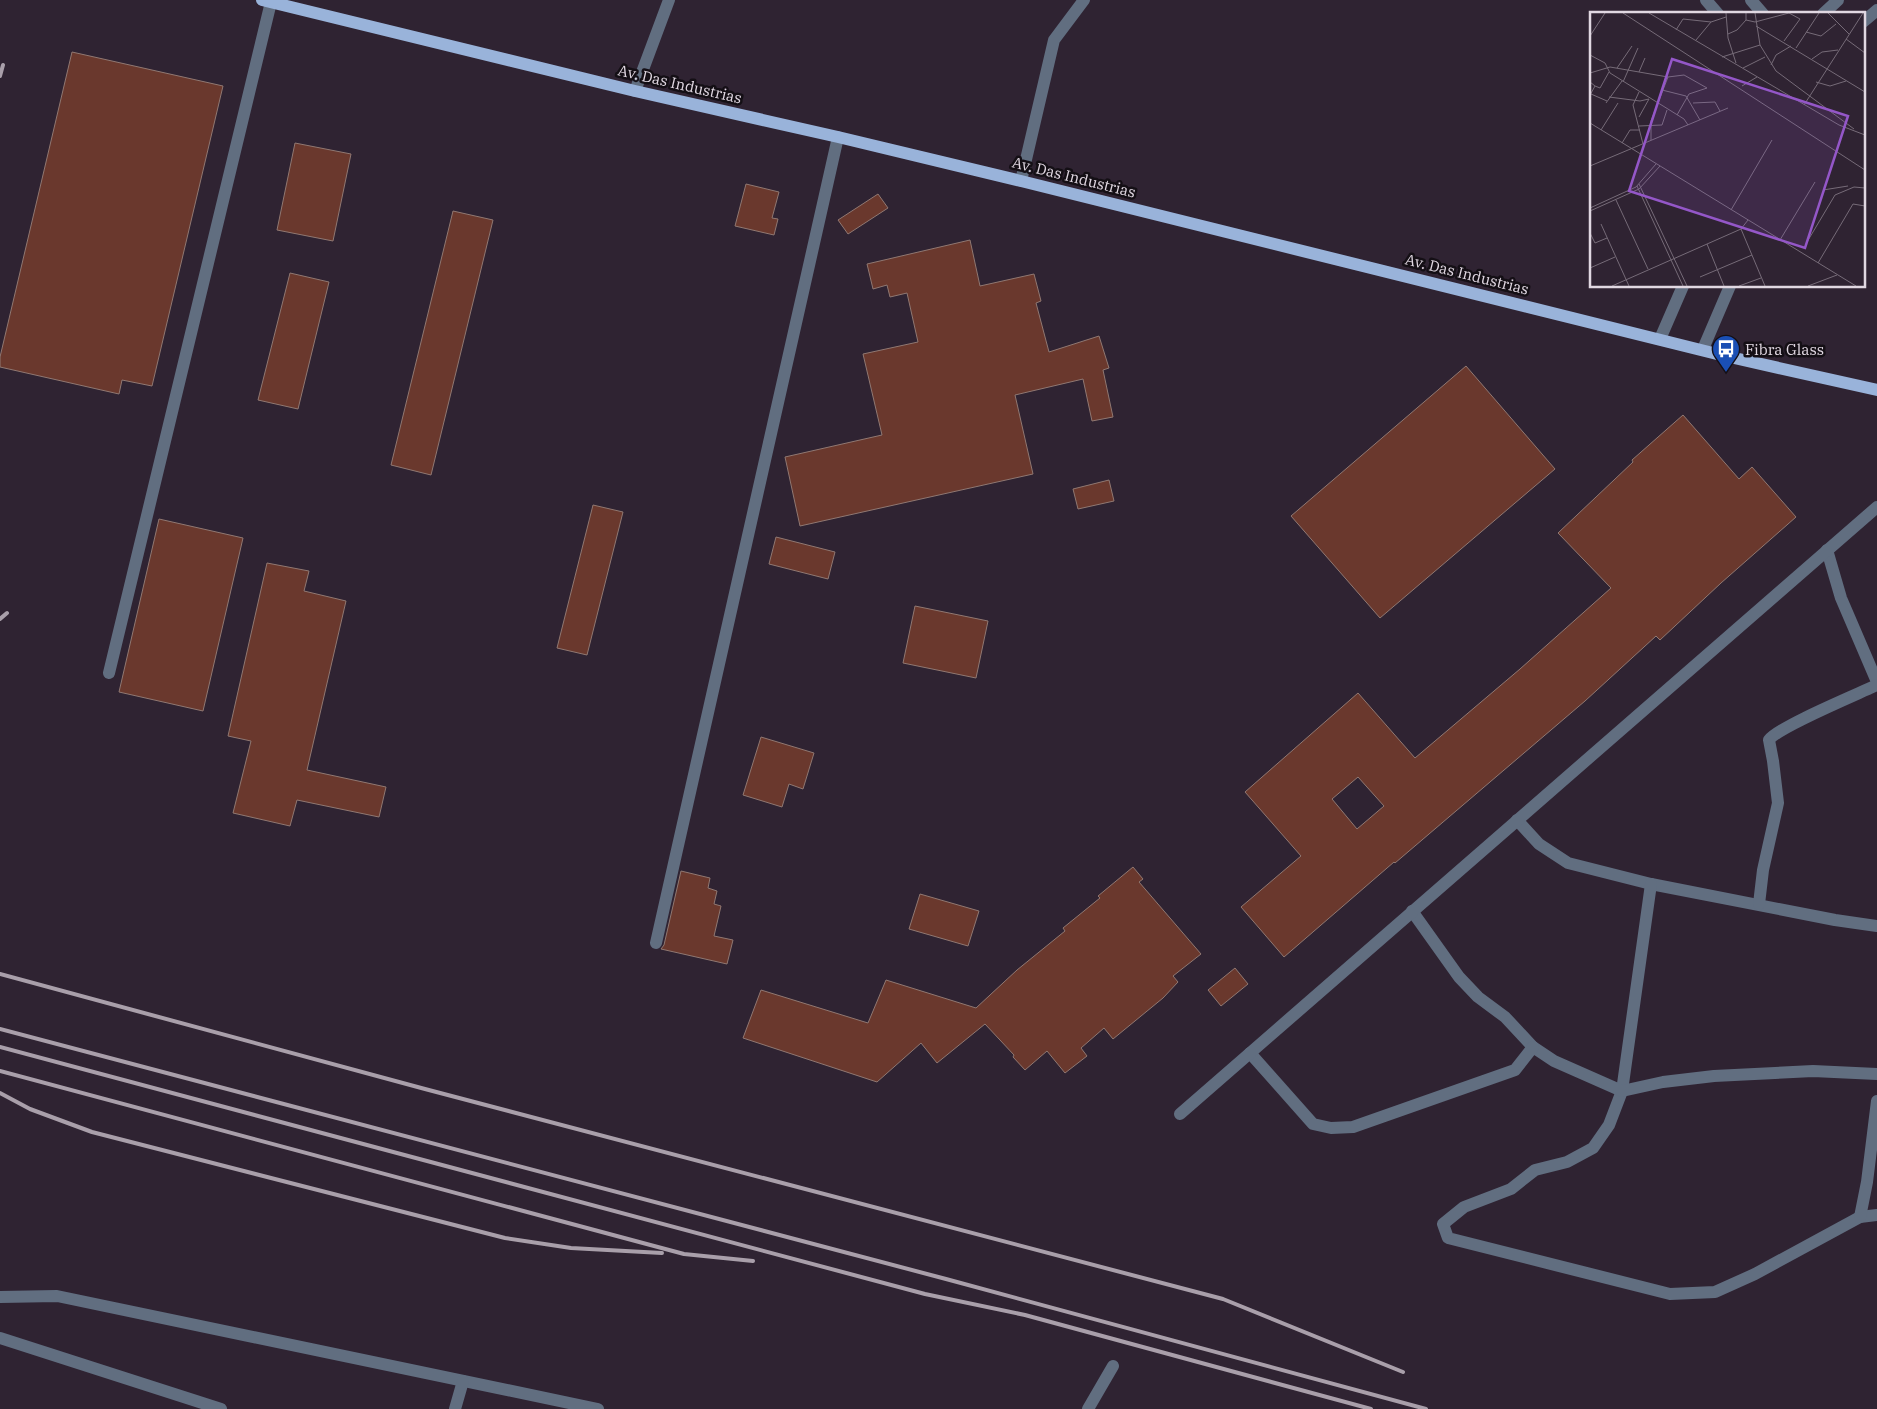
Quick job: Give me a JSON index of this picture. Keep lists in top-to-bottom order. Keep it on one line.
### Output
{"streets":{"main road":["Av. Das Industrias"]},"places":{"bus stop":["Fibra Glass"]}}
